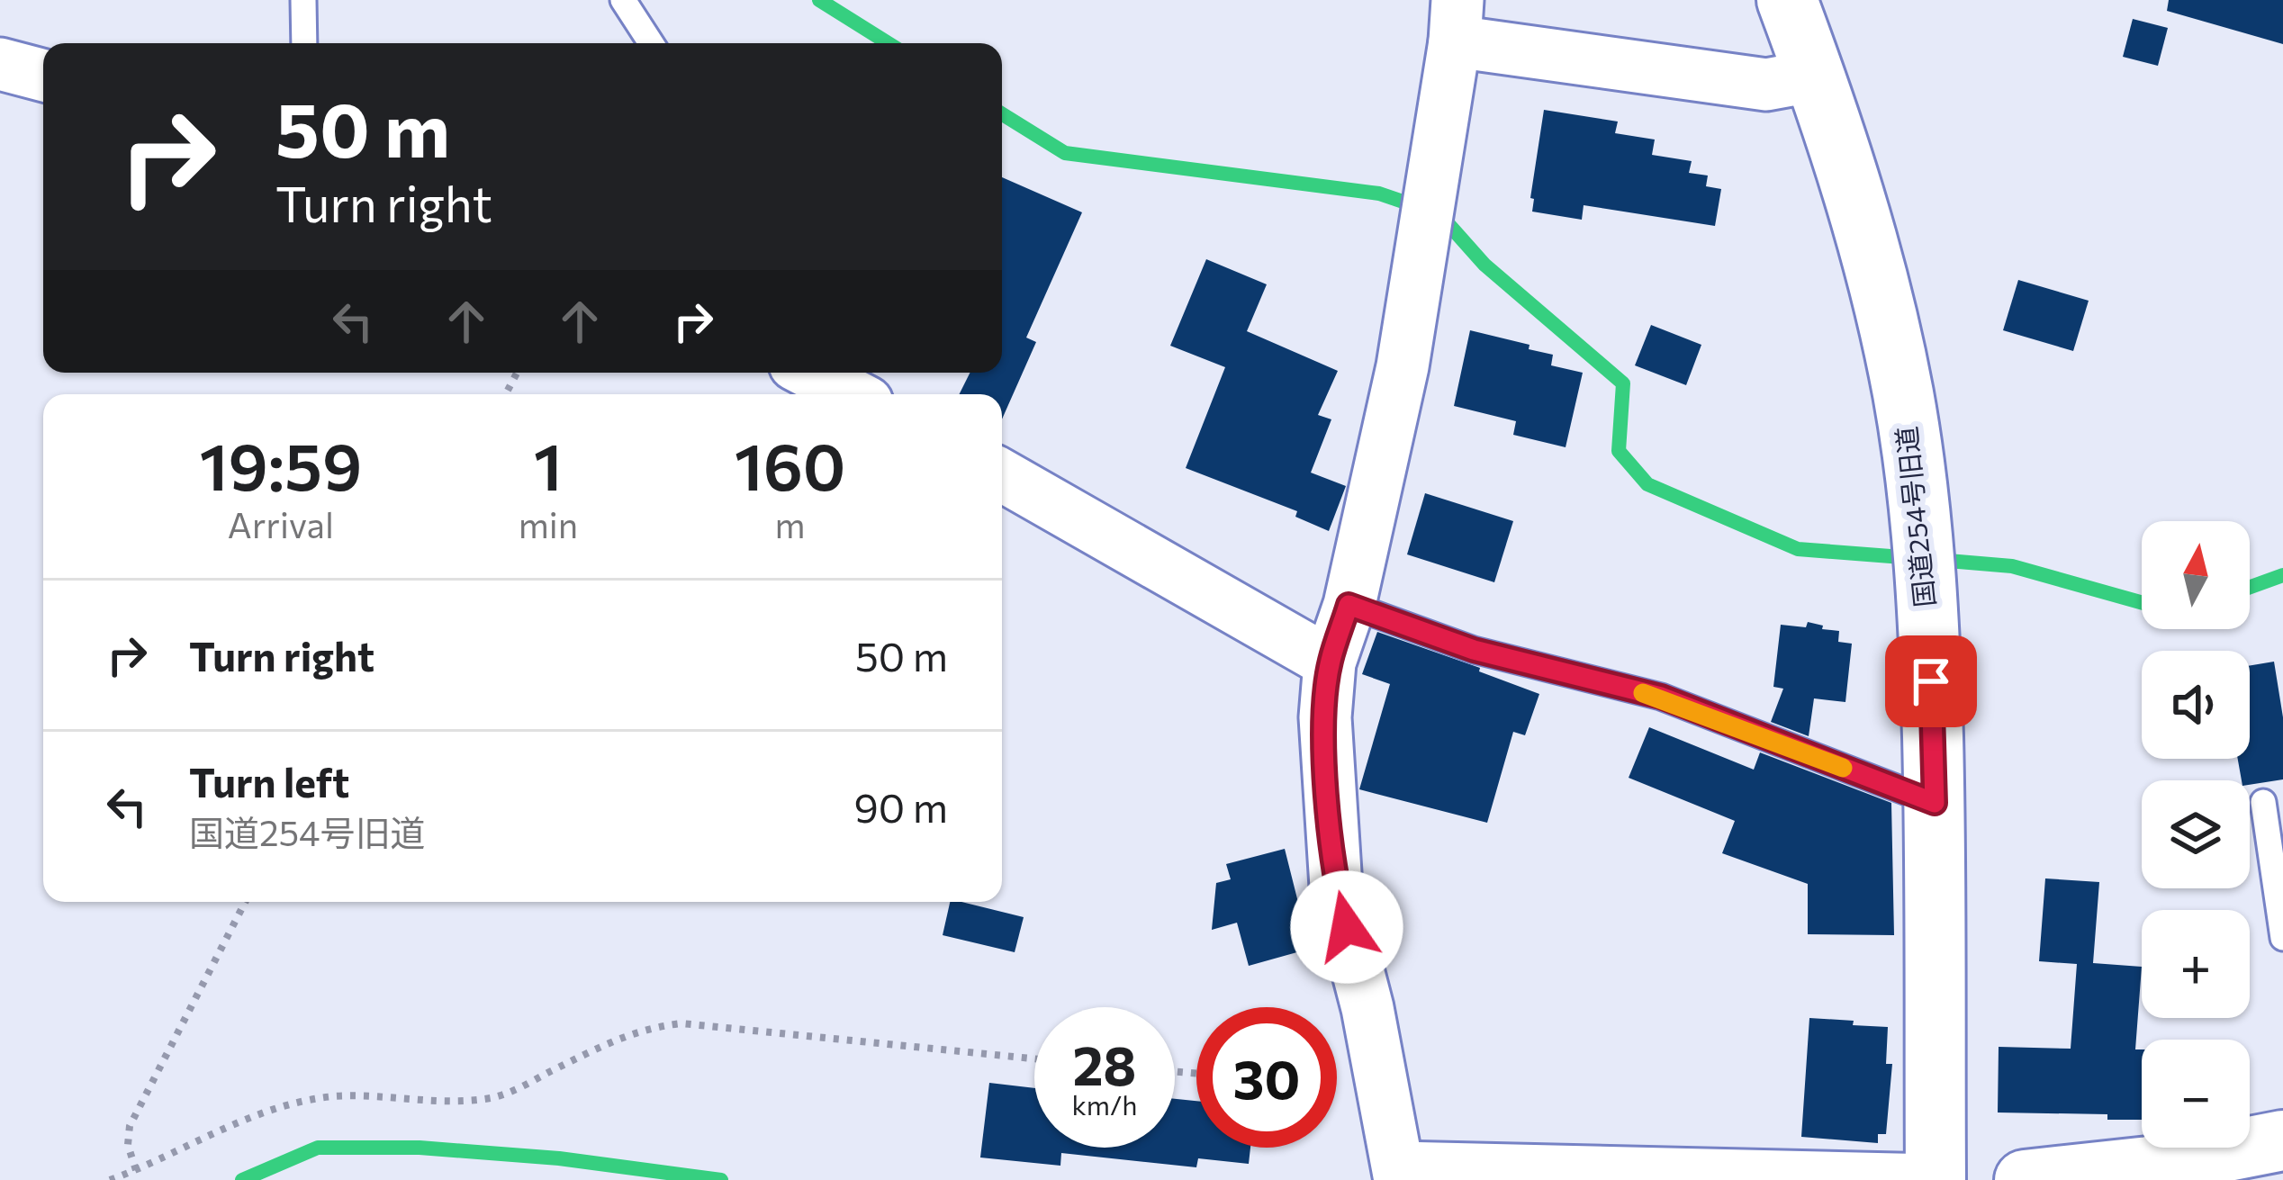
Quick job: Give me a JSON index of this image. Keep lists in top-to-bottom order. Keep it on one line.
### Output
{"streets":{"street":["国道254号旧道"]},"north":"top","page":{"turn":["50 m","Turn right"],"eta":["19:59","Arrival","1","min","160","m"],"map_buttons":["+","−"],"list":[{"name":"Turn right","value":"50 m"},{"name":"Turn left","note":"国道254号旧道","value":"90 m"}],"speed":"28 km/h","limit":"30"}}
